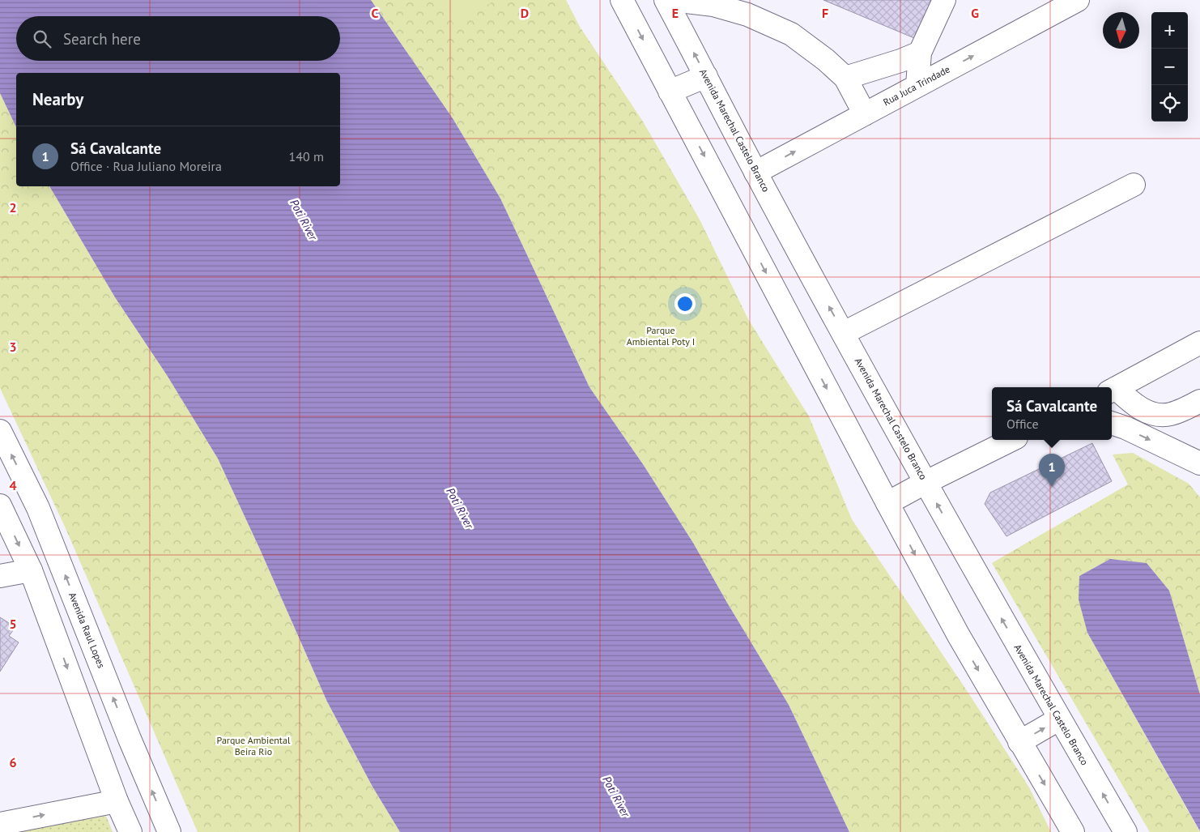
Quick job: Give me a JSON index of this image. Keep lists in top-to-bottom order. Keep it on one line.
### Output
{"streets":{"main road":["Rua Juca Trindade","Avenida Marechal Castelo Branco","Avenida Raul Lopes"]},"crossings":[["Rua Juca Trindade","Avenida Marechal Castelo Branco"]],"water":["Poti River"],"parks":["Parque Ambiental Poty I","Parque Ambiental Beira Rio"],"north":"bottom","page":{"map_buttons":["+","−"],"search":"Search here","heading":"Nearby","list":[{"mark":"1","name":"Sá Cavalcante","note":"Office · Rua Juliano Moreira","value":"140 m"}],"popup":["Sá Cavalcante","Office"],"pins":"1"},"grid":{"columns":["C","D","E","F","G"],"rows":["2","3","4","5","6"]}}
